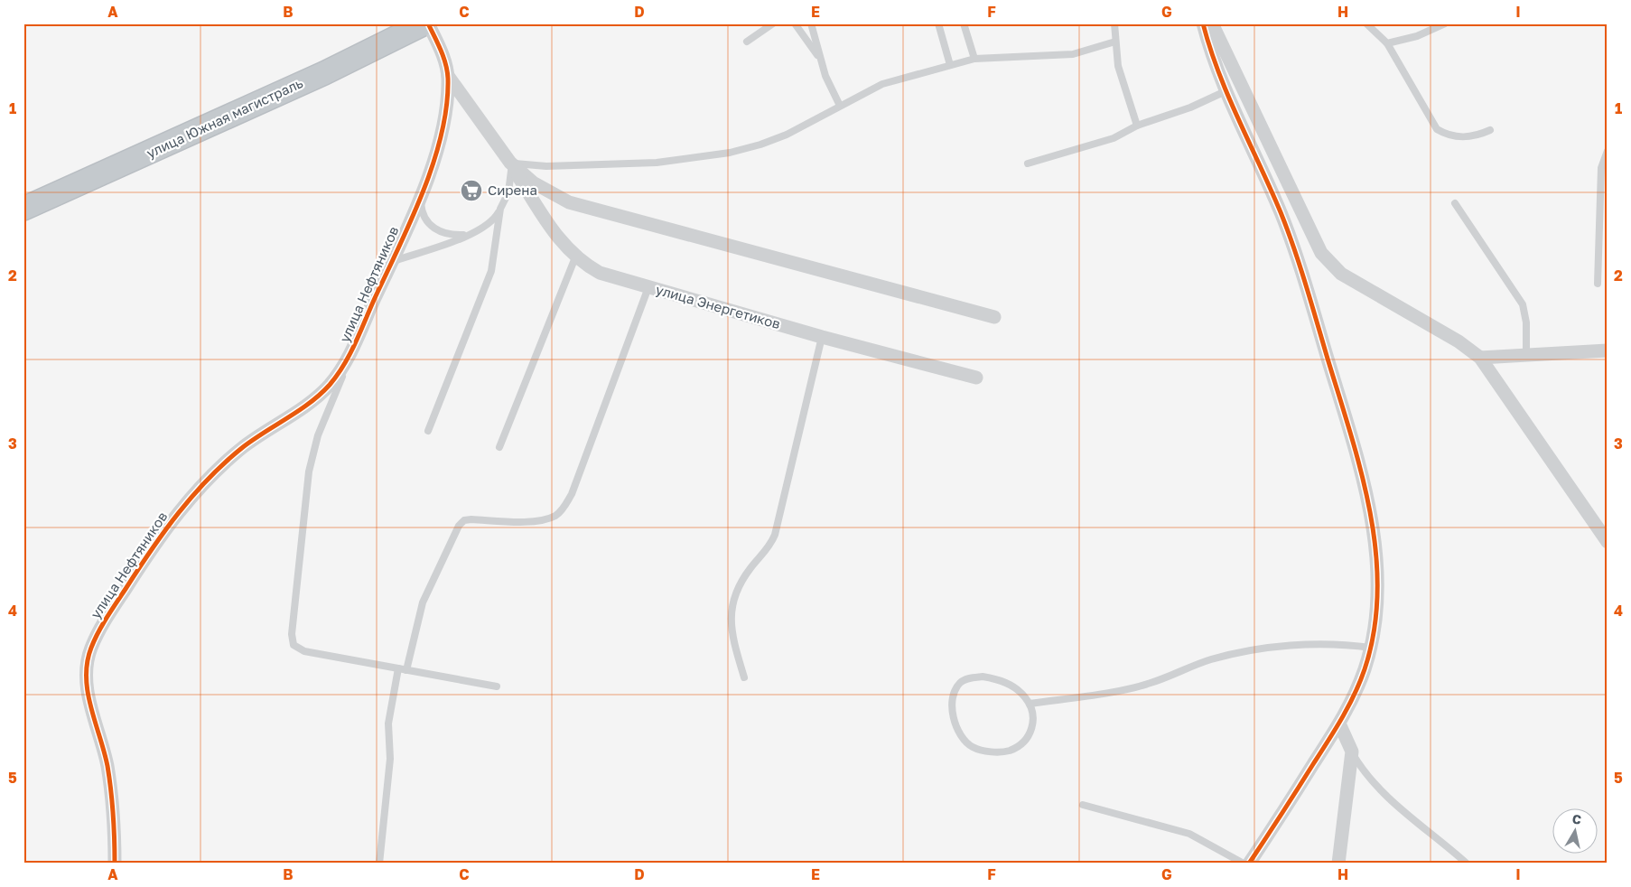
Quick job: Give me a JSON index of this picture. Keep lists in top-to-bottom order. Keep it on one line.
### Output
{"streets":{"highway":["улица Южная магистраль"],"street":["улица Нефтяников","улица Энергетиков"]},"places":{"supermarket":["Сирена"]},"north":"top","grid":{"columns":["A","B","C","D","E","F","G","H","I"],"rows":["1","2","3","4","5"]}}
